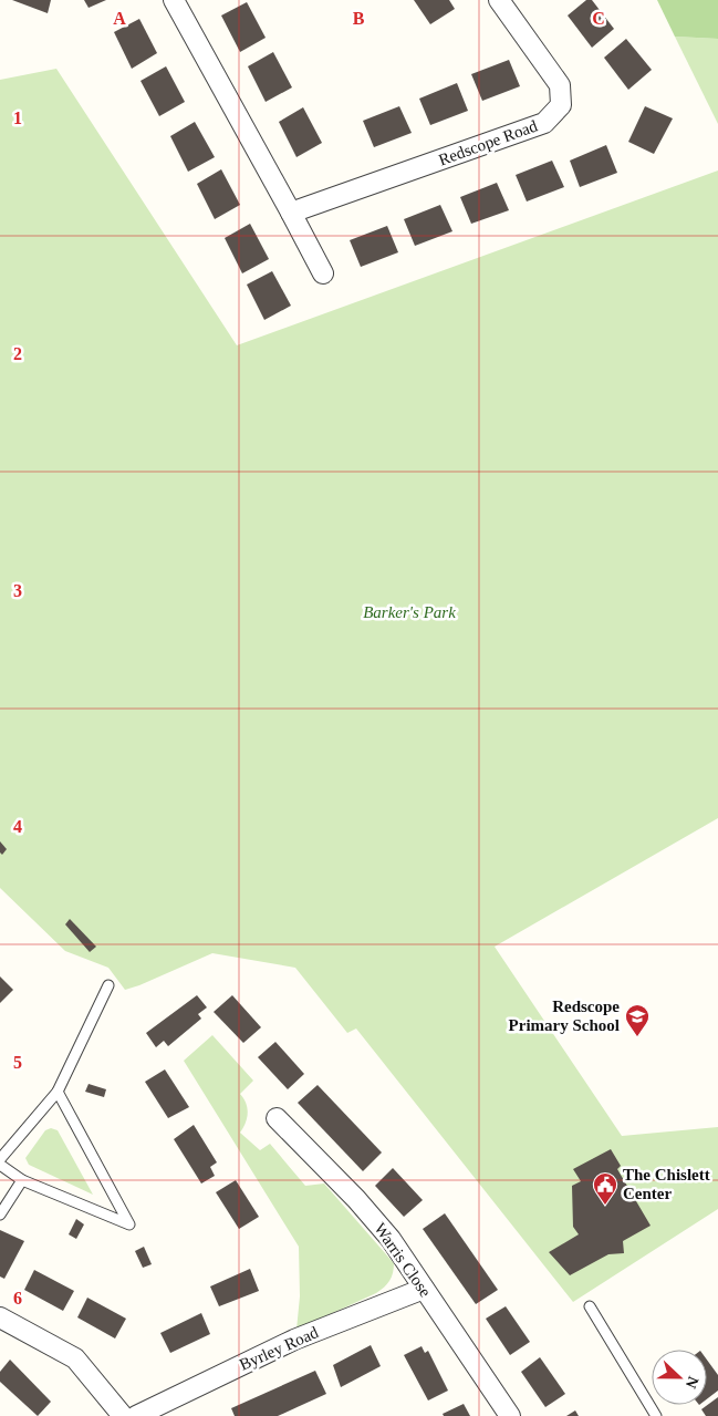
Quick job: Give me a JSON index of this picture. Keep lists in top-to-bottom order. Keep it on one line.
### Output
{"streets":{"street":["Redscope Road","Warris Close","Byrley Road"]},"crossings":[["Warris Close","Byrley Road"]],"parks":["Barker's Park"],"places":{"school or university":["Redscope Primary School"],"public building":["The Chislett Center"]},"north":"right","grid":{"columns":["A","B","C"],"rows":["1","2","3","4","5","6"]}}
